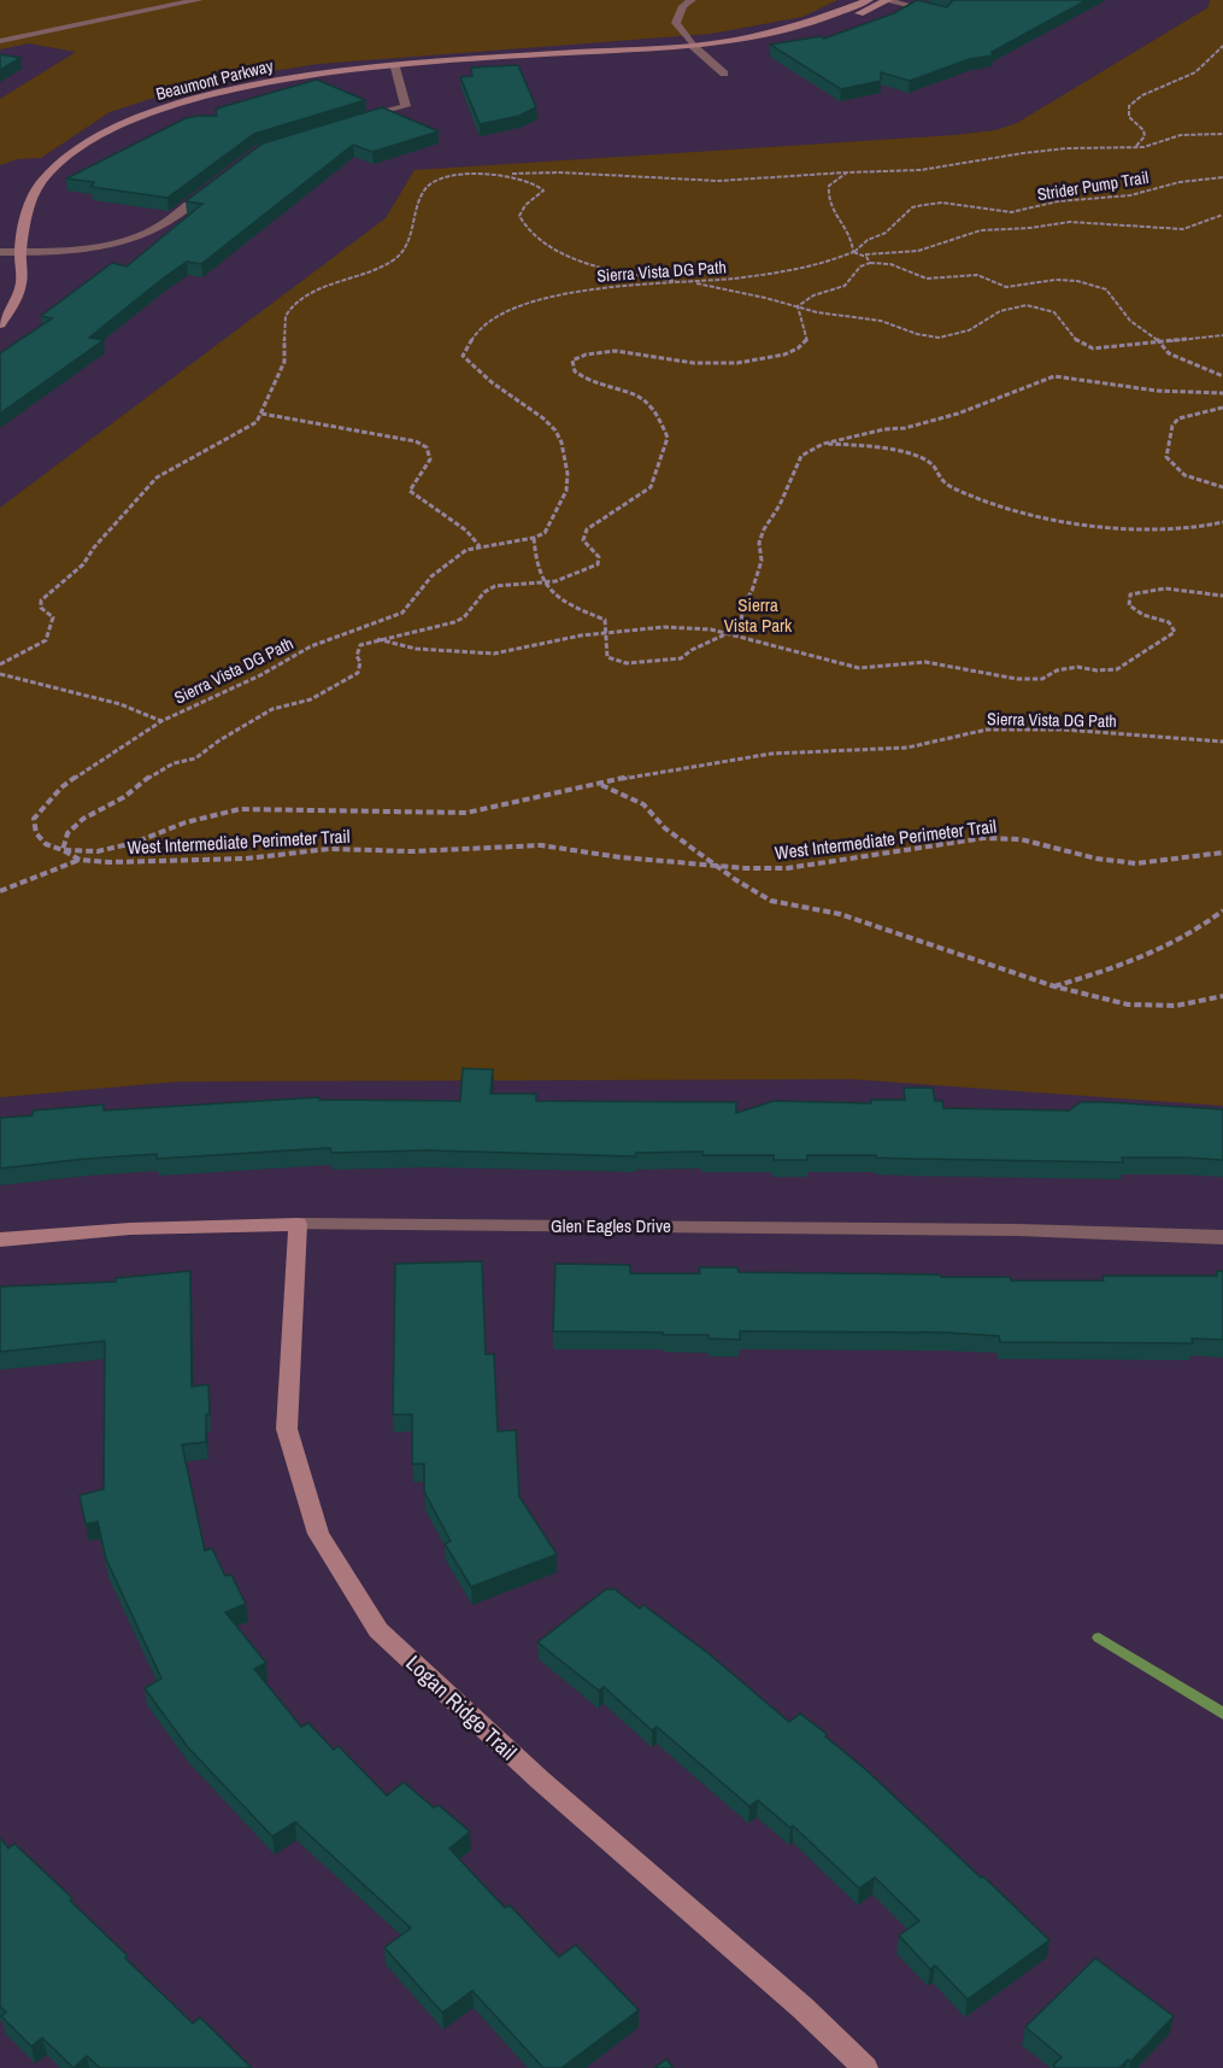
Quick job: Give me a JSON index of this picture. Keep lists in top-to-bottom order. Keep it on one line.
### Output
{"streets":{"street":["Beaumont Parkway","Glen Eagles Drive","Logan Ridge Trail"],"path":["Strider Pump Trail","Sierra Vista DG Path","West Intermediate Perimeter Trail"]},"crossings":[["Strider Pump Trail","Sierra Vista DG Path"],["Sierra Vista DG Path","West Intermediate Perimeter Trail"],["Glen Eagles Drive","Logan Ridge Trail"]],"parks":["Sierra Vista Park"]}
